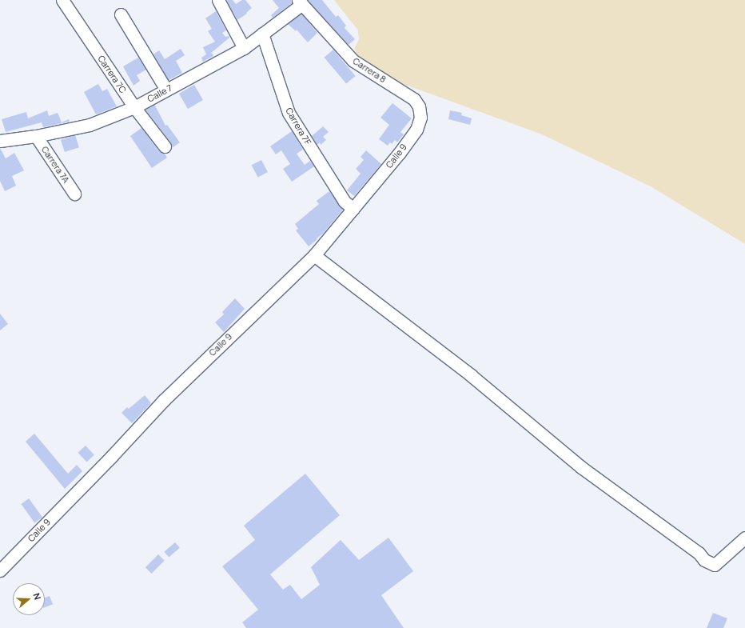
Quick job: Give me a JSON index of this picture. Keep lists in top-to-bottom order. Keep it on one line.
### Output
{"streets":{"street":["Carrera 8","Carrera 7C","Calle 7","Carrera 7F","Calle 9","Carrera 7A"]},"crossings":[["Carrera 8","Calle 7"],["Carrera 8","Calle 9"],["Carrera 7C","Calle 7"],["Calle 7","Carrera 7F"],["Calle 7","Carrera 7A"],["Carrera 7F","Calle 9"]],"north":"right"}
